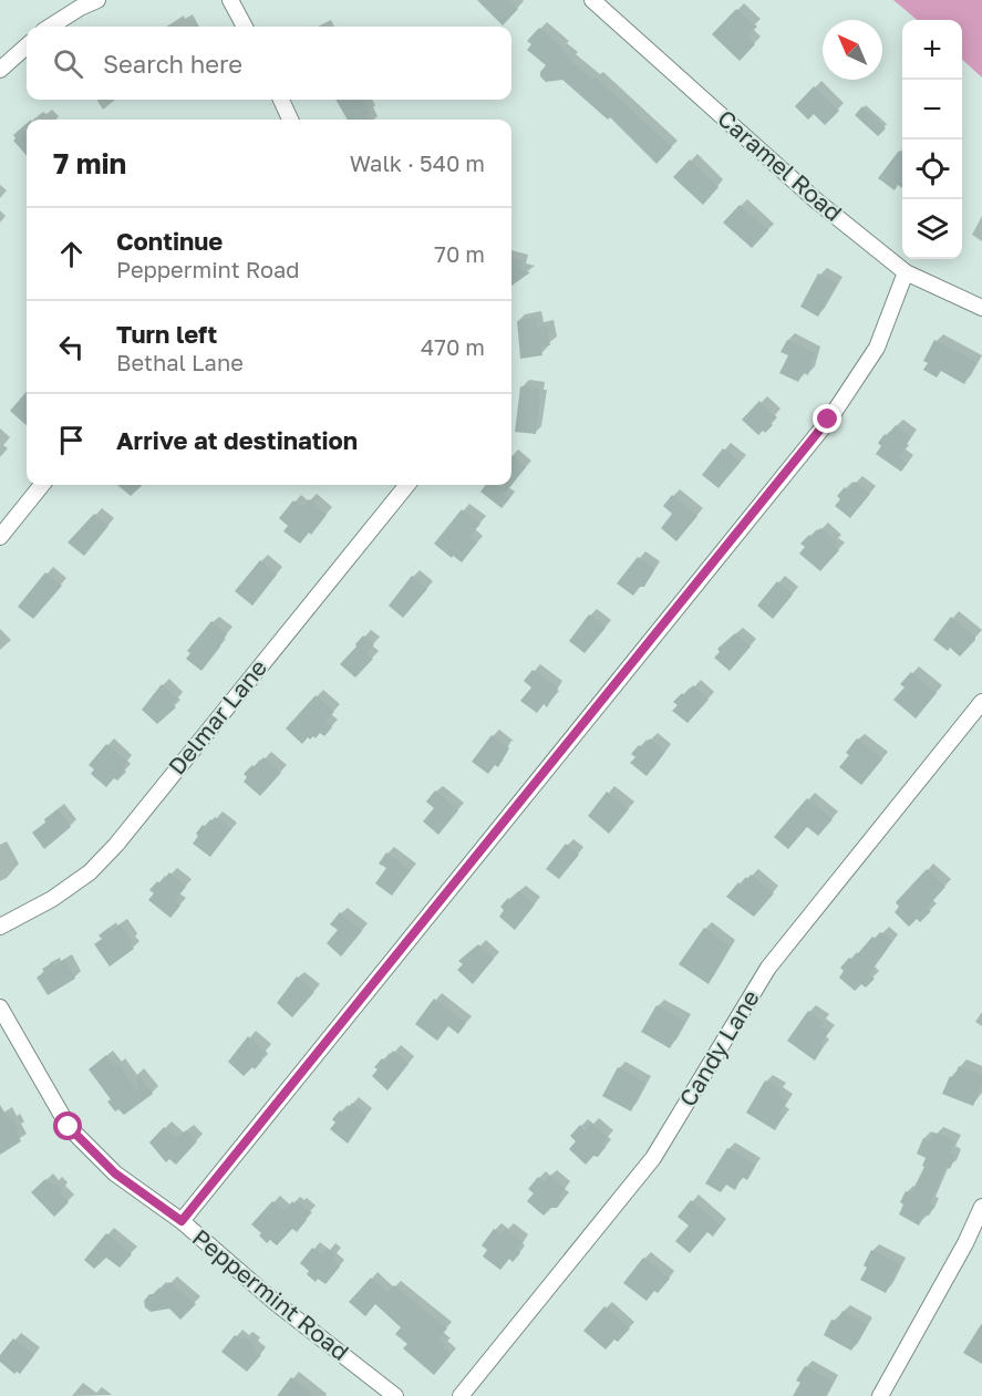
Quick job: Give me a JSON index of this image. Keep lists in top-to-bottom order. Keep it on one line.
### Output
{"streets":{"street":["Caramel Road","Delmar Lane","Candy Lane","Peppermint Road"]},"north":"top left","page":{"map_buttons":["+","−"],"search":"Search here","heading":["7 min","Walk · 540 m"],"list":[["Continue","Peppermint Road","70 m"],["Turn left","Bethal Lane","470 m"],"Arrive at destination"]}}
